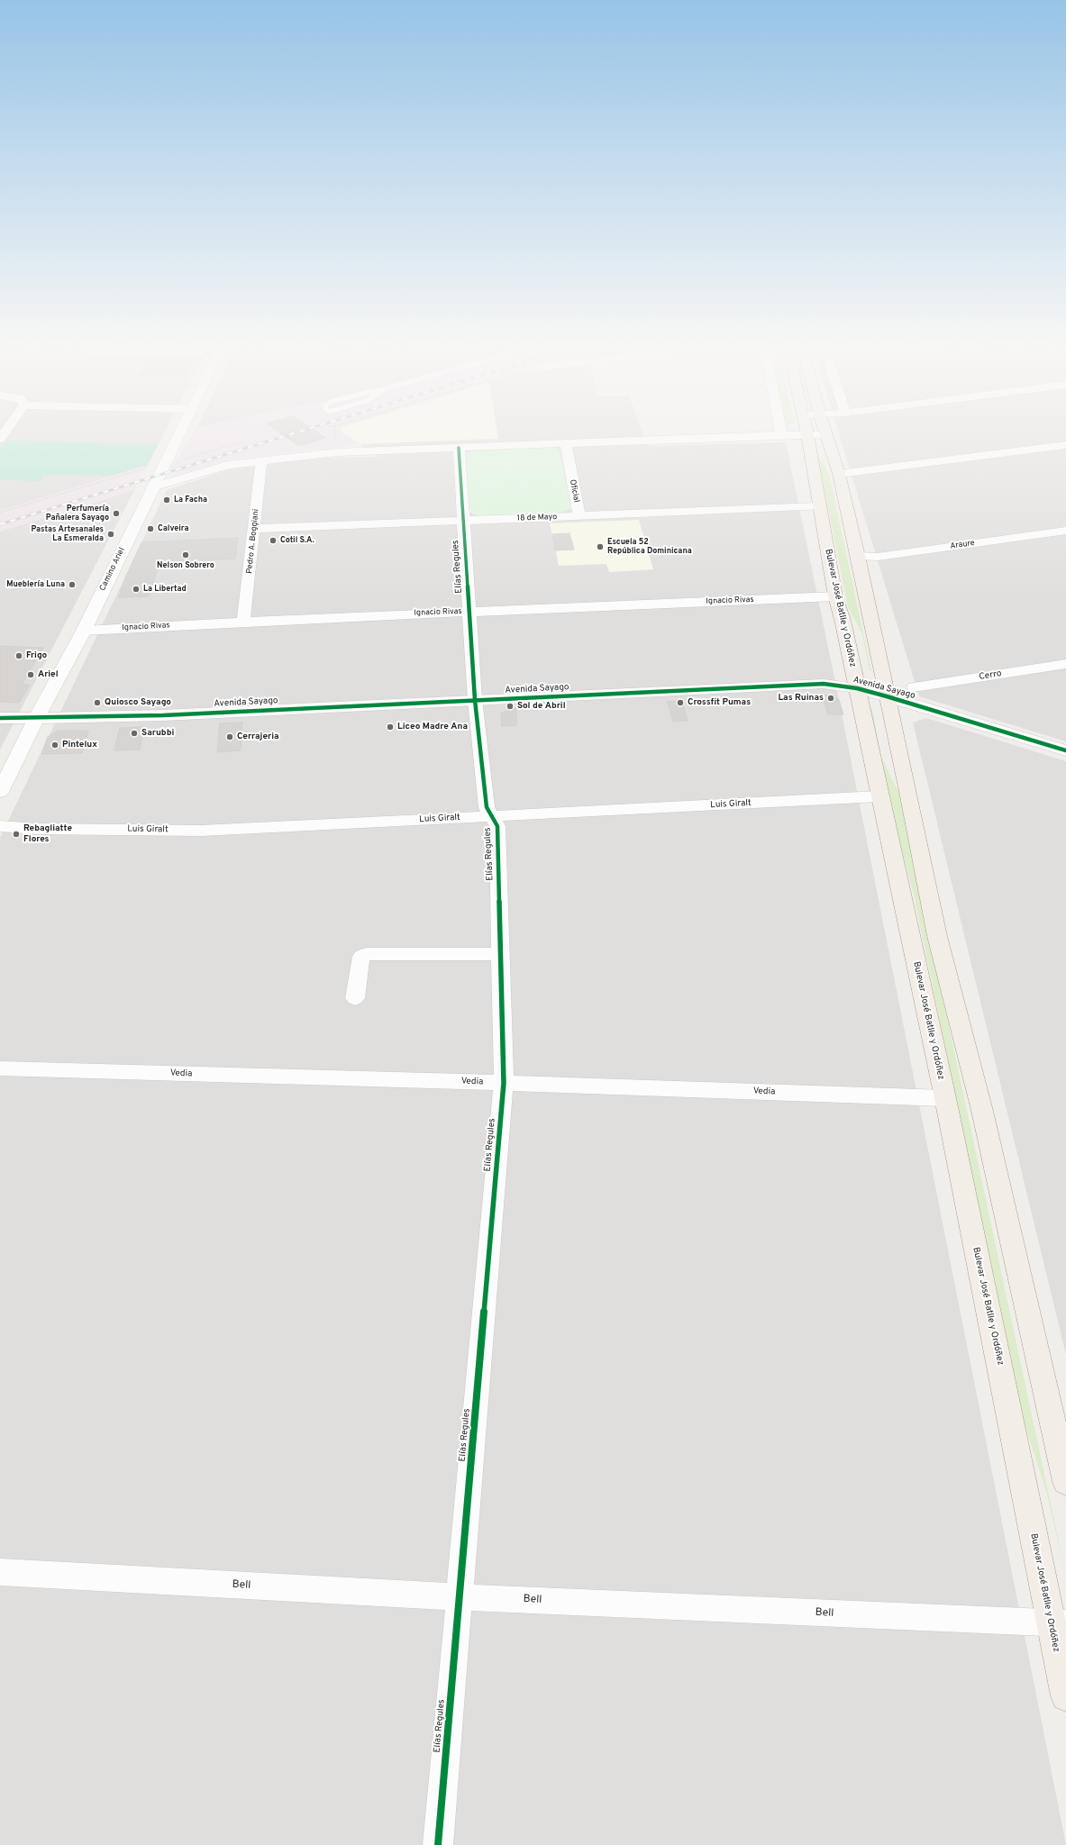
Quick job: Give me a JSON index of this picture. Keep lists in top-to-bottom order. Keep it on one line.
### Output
{"streets":{"main road":["Bulevar José Batlle y Ordóñez"],"street":["Oficial","18 de Mayo","Pedro A. Boggiani","Araure","Elías Regules","Camino Ariel","Ignacio Rivas","Cerro","Avenida Sayago","Luis Giralt","Vedia","Bell"]},"crossings":[["Oficial","18 de Mayo"],["18 de Mayo","Pedro A. Boggiani"],["18 de Mayo","Elías Regules"],["18 de Mayo","Bulevar José Batlle y Ordóñez"],["Pedro A. Boggiani","Ignacio Rivas"],["Elías Regules","Ignacio Rivas"],["Elías Regules","Avenida Sayago"],["Elías Regules","Luis Giralt"],["Elías Regules","Vedia"],["Elías Regules","Bell"],["Camino Ariel","Ignacio Rivas"],["Camino Ariel","Avenida Sayago"],["Ignacio Rivas","Bulevar José Batlle y Ordóñez"],["Bulevar José Batlle y Ordóñez","Avenida Sayago"],["Bulevar José Batlle y Ordóñez","Luis Giralt"],["Bulevar José Batlle y Ordóñez","Vedia"],["Bulevar José Batlle y Ordóñez","Bell"]],"places":["La Facha","Perfumería Pañalera Sayago","Calveira","Pastas Artesanales La Esmeralda","Cotil S.A.","Escuela 52 República Dominicana","Nelson Sobrero","Mueblería Luna","La Libertad","Frigo","Ariel","Las Ruinas","Quiosco Sayago","Crossfit Pumas","Sol de Abril","Liceo Madre Ana","Sarubbi","Cerrajeria","Pintelux","Rebagliatte Flores"]}
